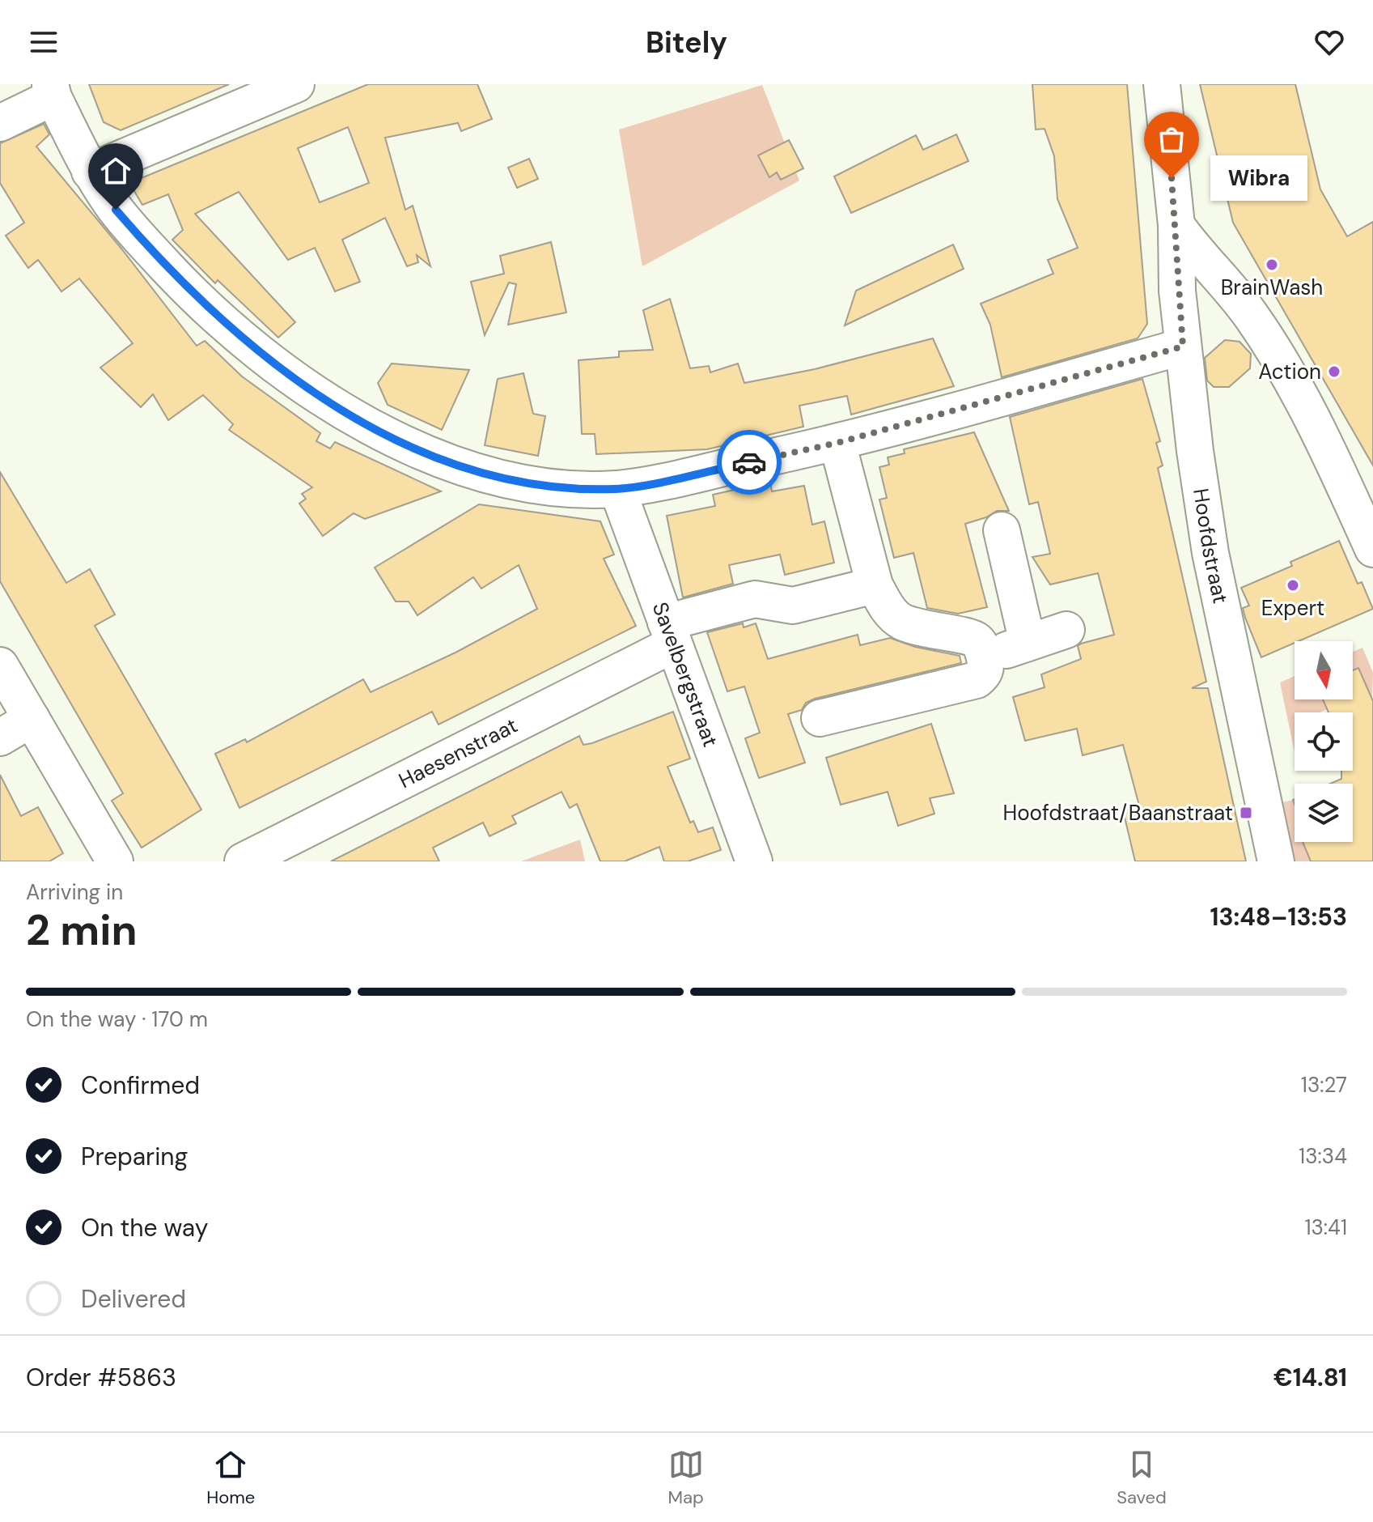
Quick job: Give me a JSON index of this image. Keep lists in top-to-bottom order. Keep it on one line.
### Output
{"streets":{"street":["Hoofdstraat","Savelbergstraat","Haesenstraat"]},"crossings":[["Savelbergstraat","Haesenstraat"]],"places":{"other":["Wibra","BrainWash","Action","Expert"],"transit":["Hoofdstraat/Baanstraat"]},"north":"bottom","page":{"header":"Bitely","bubble":"Wibra","heading":["2 min","Arriving in","13:48–13:53"],"panel":["Order #5863","€14.81"],"bar":"On the way · 170 m","list":[["Confirmed","13:27"],["Preparing","13:34"],["On the way","13:41"],"Delivered"],"tabs":["Home","Map","Saved"]}}
